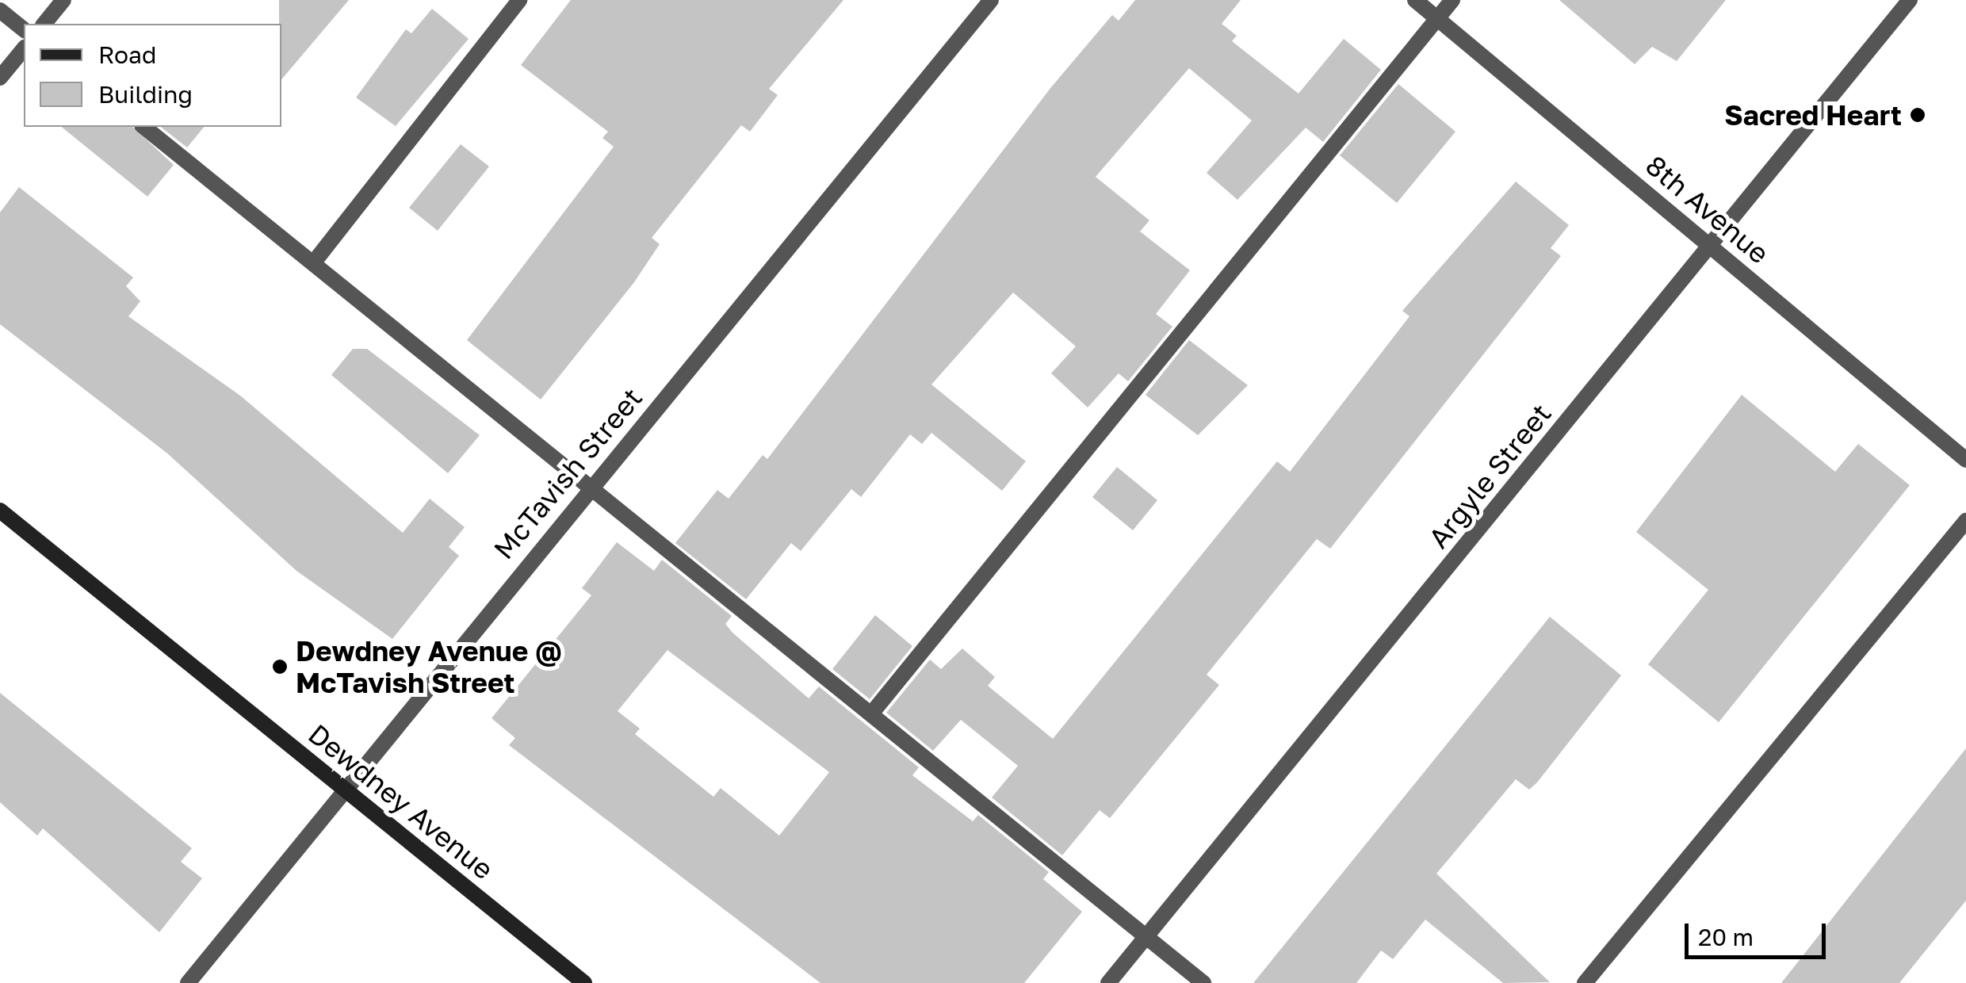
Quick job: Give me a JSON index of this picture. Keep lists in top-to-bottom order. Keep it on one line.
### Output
{"streets":{"main road":["Dewdney Avenue"],"street":["8th Avenue","McTavish Street","Argyle Street"]},"crossings":[["8th Avenue","Argyle Street"],["McTavish Street","Dewdney Avenue"]],"places":["Sacred Heart","Dewdney Avenue @ McTavish Street"],"legend":["Road","Building"],"scale_bar":"20 m"}
